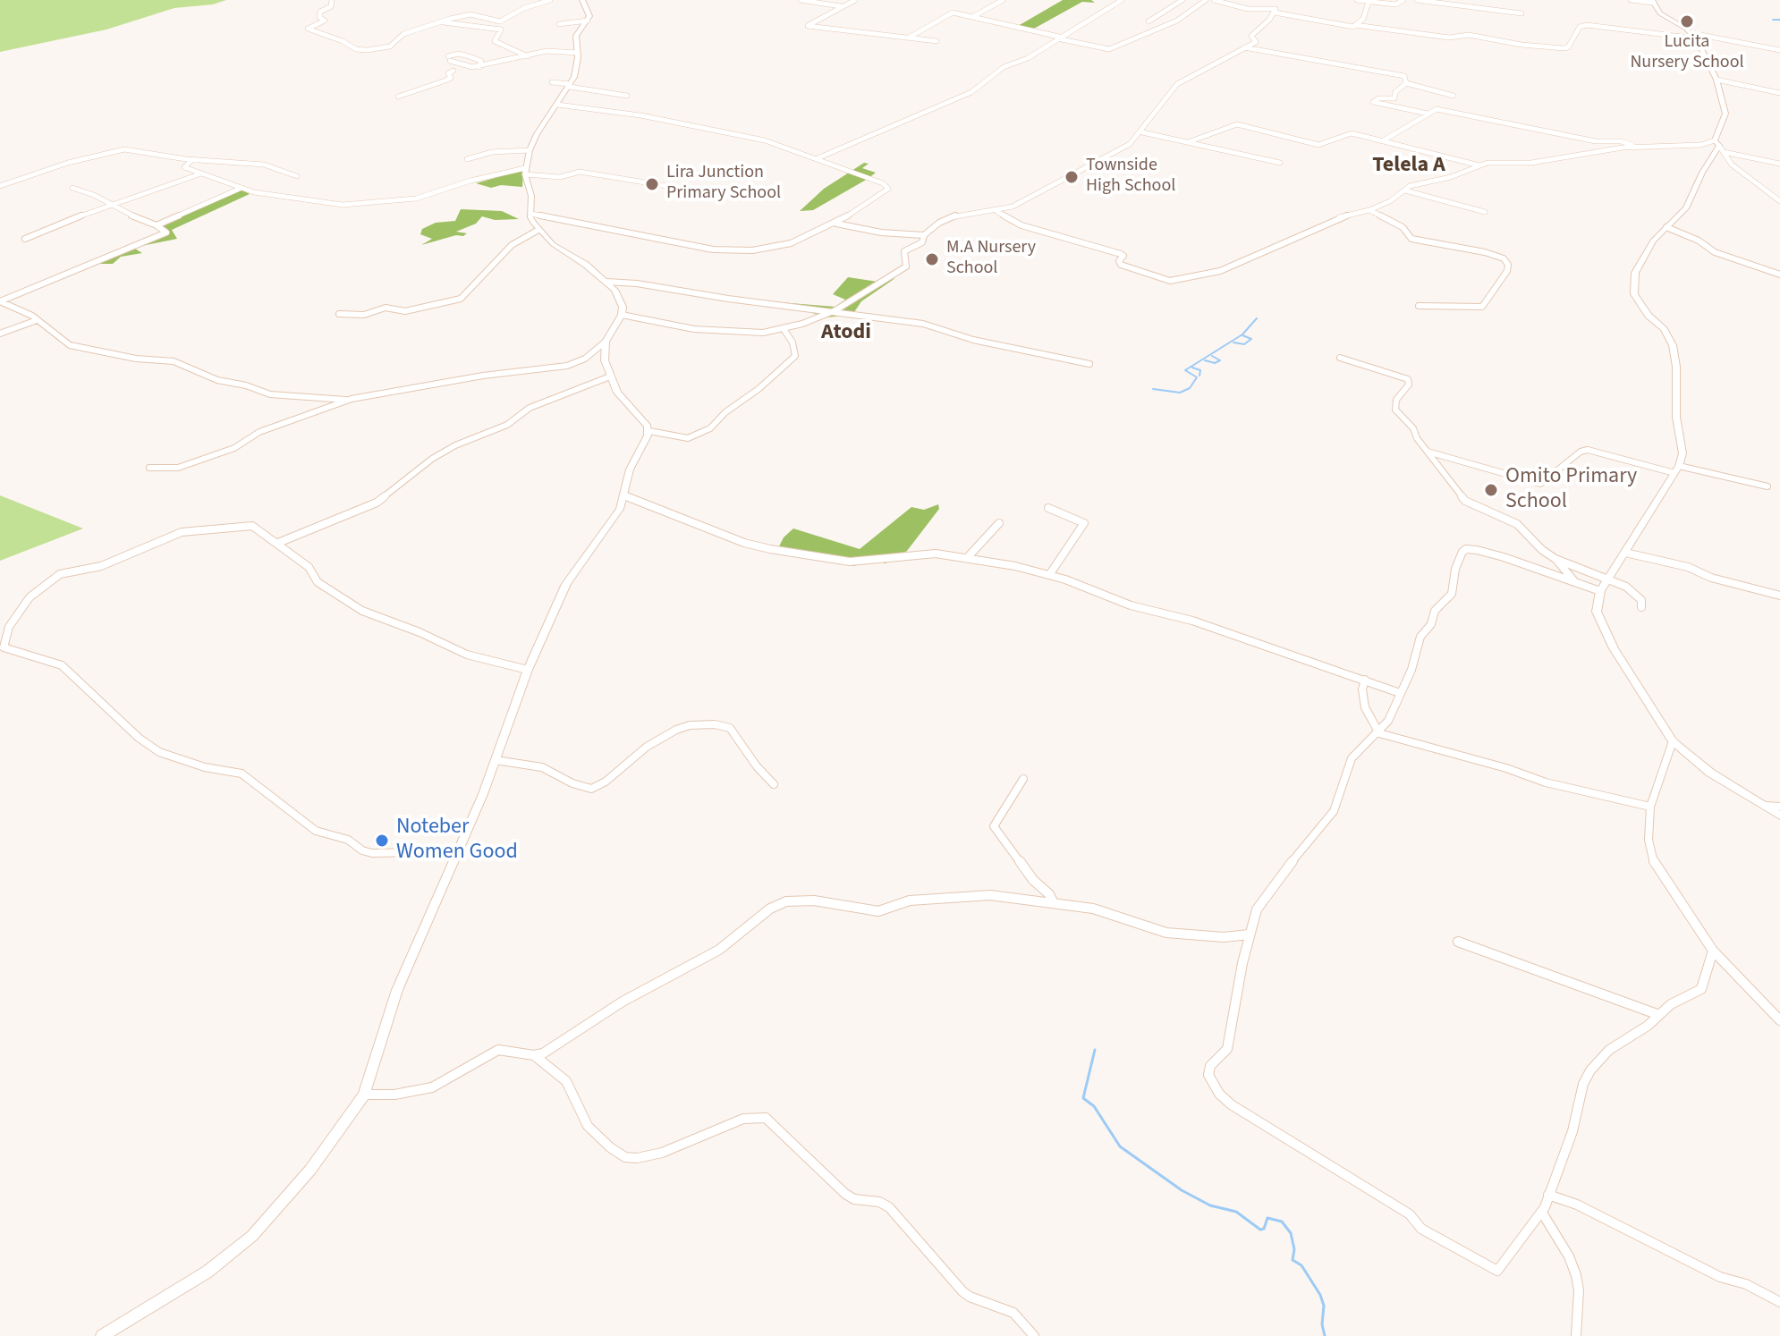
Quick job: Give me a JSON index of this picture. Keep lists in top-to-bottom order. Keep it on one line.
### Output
{"districts":["Telela A","Atodi"],"places":["Lucita Nursery School","Townside High School","Lira Junction Primary School","M.A Nursery School","Omito Primary School","Noteber Women Good"]}
